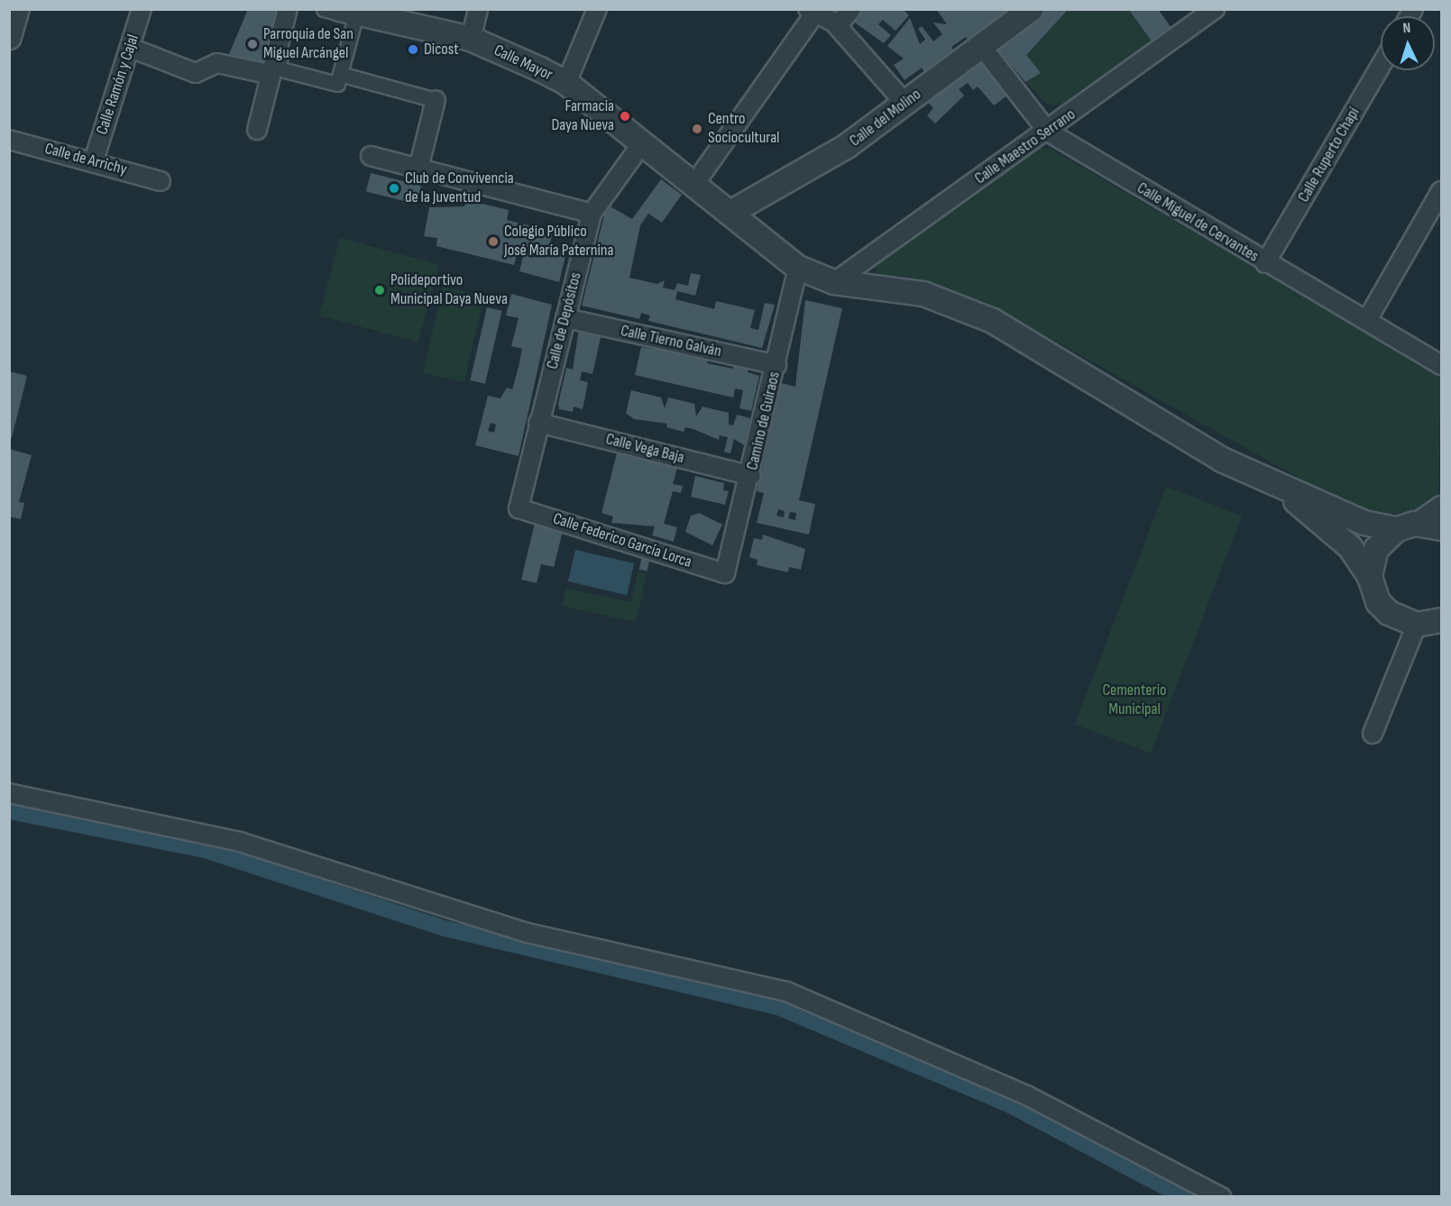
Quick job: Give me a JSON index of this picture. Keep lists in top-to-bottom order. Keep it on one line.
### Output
{"streets":{"street":["Calle Mayor","Calle Ramón y Cajal","Calle del Molino","Calle Maestro Serrano","Calle Ruperto Chapí","Calle de Arrichy","Calle Miguel de Cervantes","Calle de Depósitos","Calle Tierno Galván","Camino de Guiraos","Calle Vega Baja","Calle Federico García Lorca"]},"crossings":[["Calle Mayor","Calle del Molino"],["Calle Mayor","Calle Maestro Serrano"],["Calle Mayor","Calle de Depósitos"],["Calle Mayor","Camino de Guiraos"],["Calle Ramón y Cajal","Calle de Arrichy"],["Calle del Molino","Calle Miguel de Cervantes"],["Calle Maestro Serrano","Calle Miguel de Cervantes"],["Calle Ruperto Chapí","Calle Miguel de Cervantes"],["Calle de Depósitos","Calle Tierno Galván"],["Calle de Depósitos","Calle Vega Baja"],["Calle de Depósitos","Calle Federico García Lorca"],["Calle Tierno Galván","Camino de Guiraos"],["Camino de Guiraos","Calle Vega Baja"],["Camino de Guiraos","Calle Federico García Lorca"]],"parks":["Cementerio Municipal"],"places":["Parroquia de San Miguel Arcángel","Dicost","Farmacia Daya Nueva","Centro Sociocultural","Club de Convivencia de la Juventud","Colegio Público José María Paternina","Polideportivo Municipal Daya Nueva"],"north":"top"}
